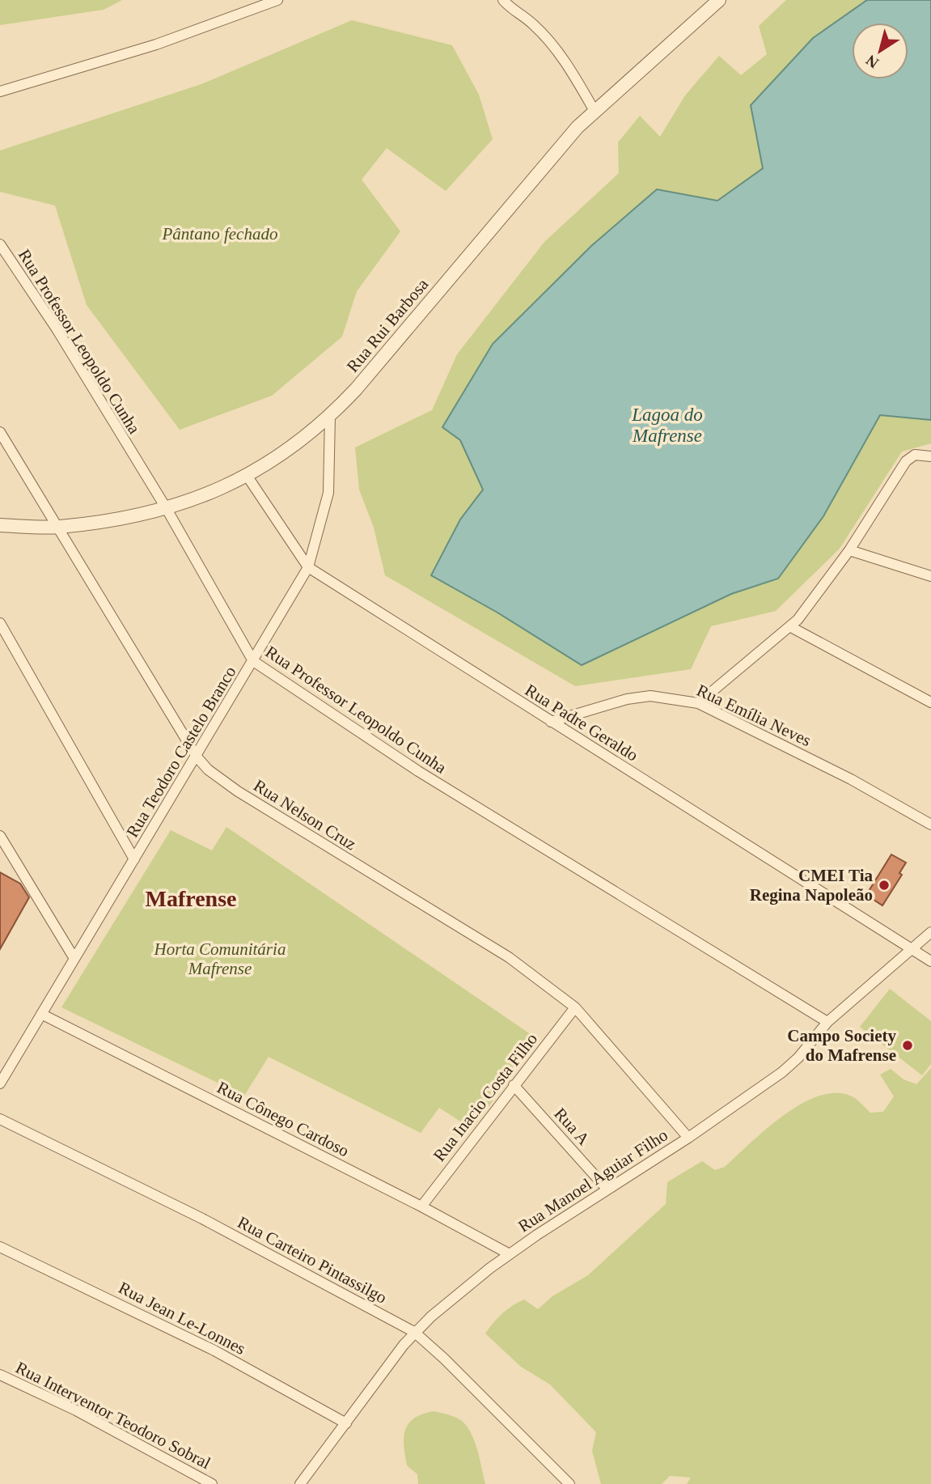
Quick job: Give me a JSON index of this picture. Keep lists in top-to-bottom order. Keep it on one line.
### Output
{"streets":{"street":["Rua Rui Barbosa","Rua Professor Leopoldo Cunha","Rua Emília Neves","Rua Padre Geraldo","Rua Teodoro Castelo Branco","Rua Nelson Cruz","Rua Inacio Costa Filho","Rua Cônego Cardoso","Rua A","Rua Manoel Aguiar Filho","Rua Carteiro Pintassilgo","Rua Jean Le-Lonnes","Rua Interventor Teodoro Sobral"]},"crossings":[["Rua Rui Barbosa","Rua Professor Leopoldo Cunha"],["Rua Rui Barbosa","Rua Padre Geraldo"],["Rua Rui Barbosa","Rua Teodoro Castelo Branco"],["Rua Rui Barbosa","Rua Nelson Cruz"],["Rua Professor Leopoldo Cunha","Rua Teodoro Castelo Branco"],["Rua Professor Leopoldo Cunha","Rua Manoel Aguiar Filho"],["Rua Emília Neves","Rua Padre Geraldo"],["Rua Padre Geraldo","Rua Teodoro Castelo Branco"],["Rua Padre Geraldo","Rua Manoel Aguiar Filho"],["Rua Teodoro Castelo Branco","Rua Nelson Cruz"],["Rua Teodoro Castelo Branco","Rua Cônego Cardoso"],["Rua Nelson Cruz","Rua Inacio Costa Filho"],["Rua Nelson Cruz","Rua Manoel Aguiar Filho"],["Rua Inacio Costa Filho","Rua Cônego Cardoso"],["Rua Inacio Costa Filho","Rua A"],["Rua Cônego Cardoso","Rua Manoel Aguiar Filho"],["Rua A","Rua Manoel Aguiar Filho"],["Rua Manoel Aguiar Filho","Rua Carteiro Pintassilgo"],["Rua Manoel Aguiar Filho","Rua Jean Le-Lonnes"]],"districts":["Mafrense"],"water":["Lagoa do Mafrense"],"parks":["Pântano fechado","Horta Comunitária Mafrense"],"places":["CMEI Tia Regina Napoleão","Campo Society do Mafrense"],"north":"bottom left"}
